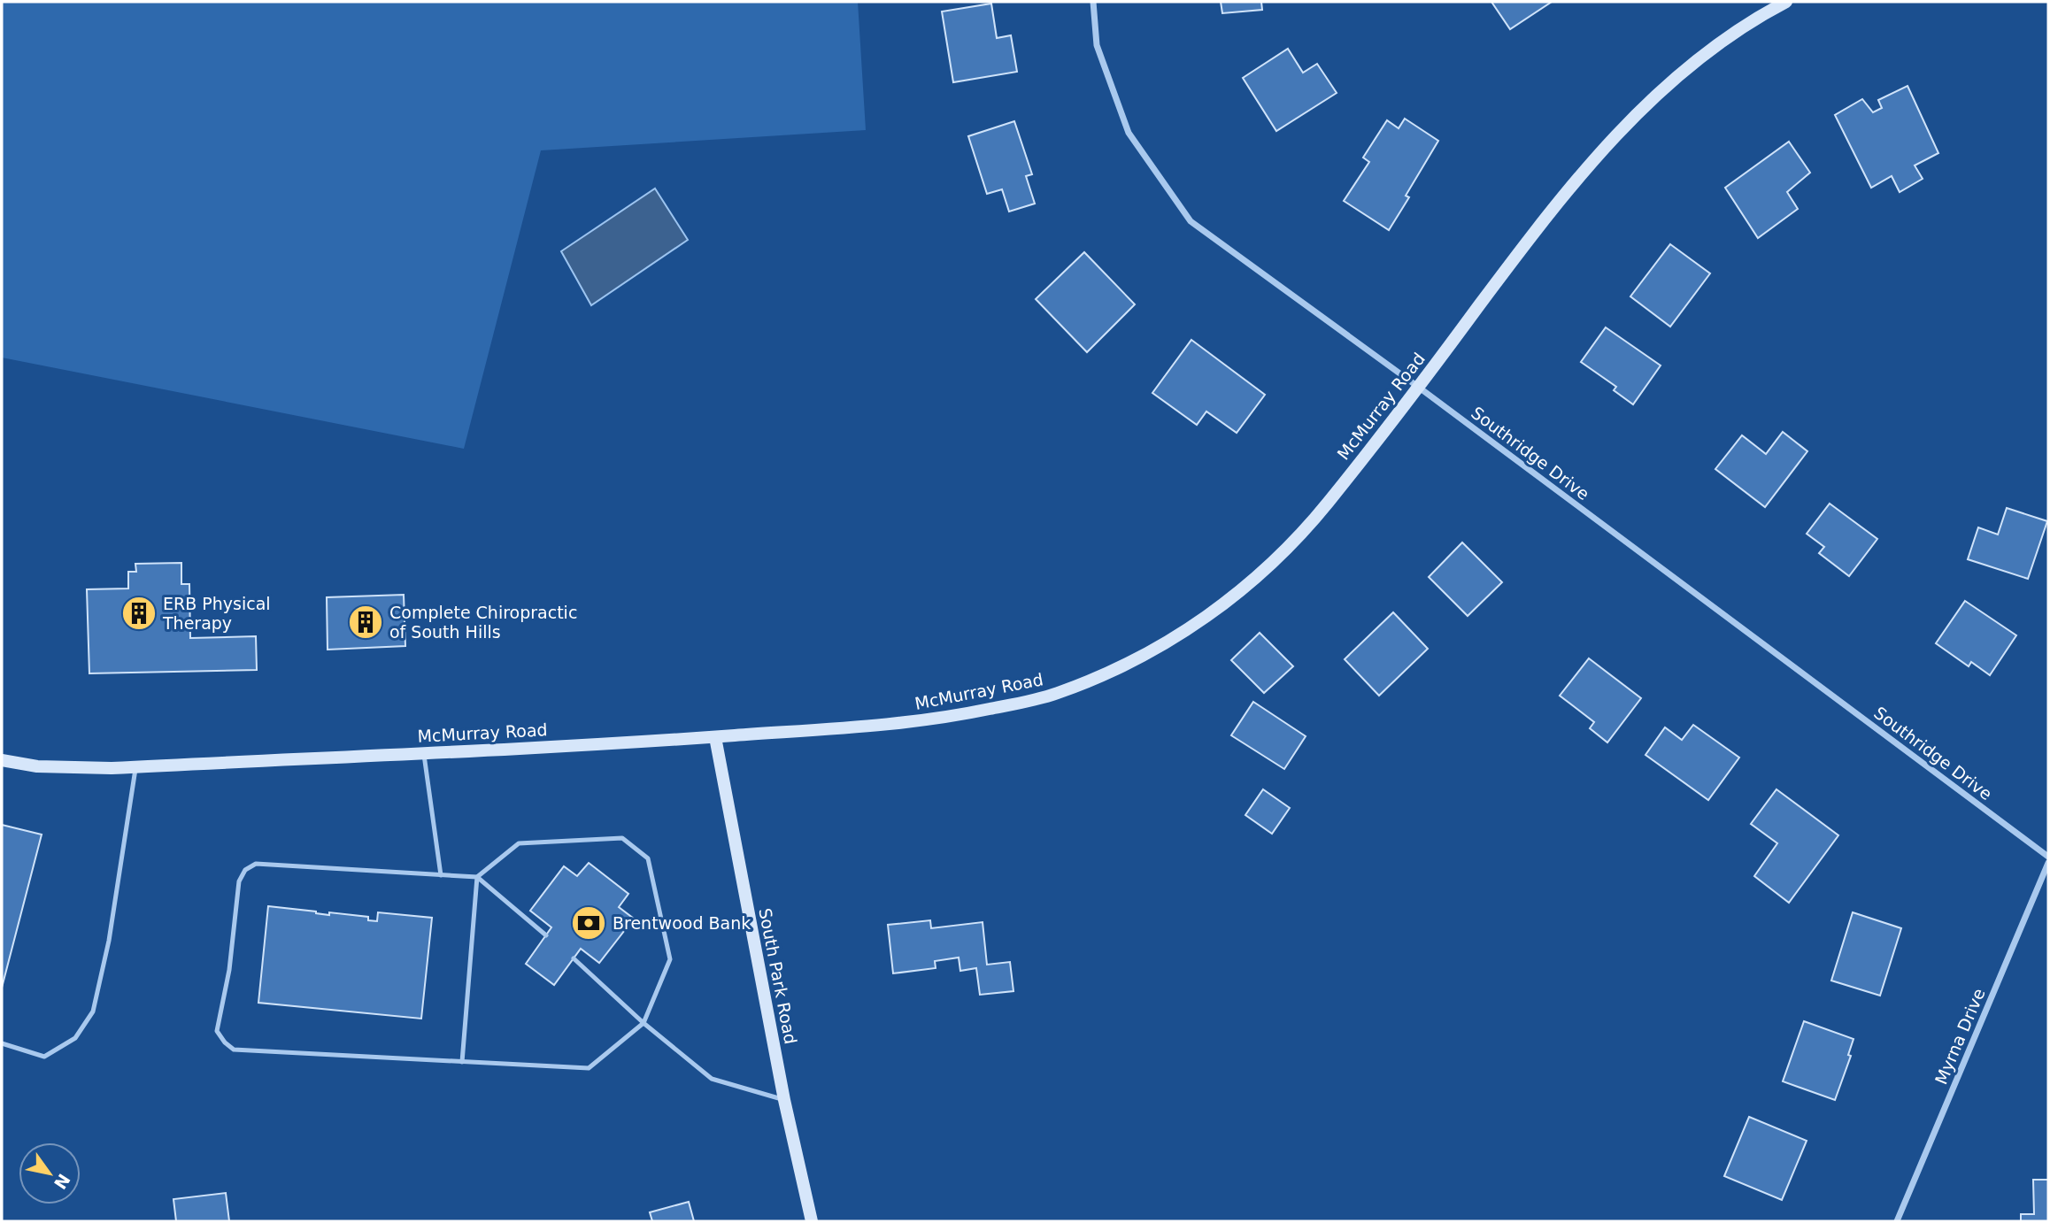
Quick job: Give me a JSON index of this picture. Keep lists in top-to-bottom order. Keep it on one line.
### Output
{"streets":{"main road":["McMurray Road","South Park Road"],"street":["Southridge Drive","Myrna Drive"]},"crossings":[["McMurray Road","Southridge Drive"],["McMurray Road","South Park Road"]],"places":{"building":["ERB Physical Therapy","Complete Chiropractic of South Hills"],"bank":["Brentwood Bank"]},"north":"bottom right"}
